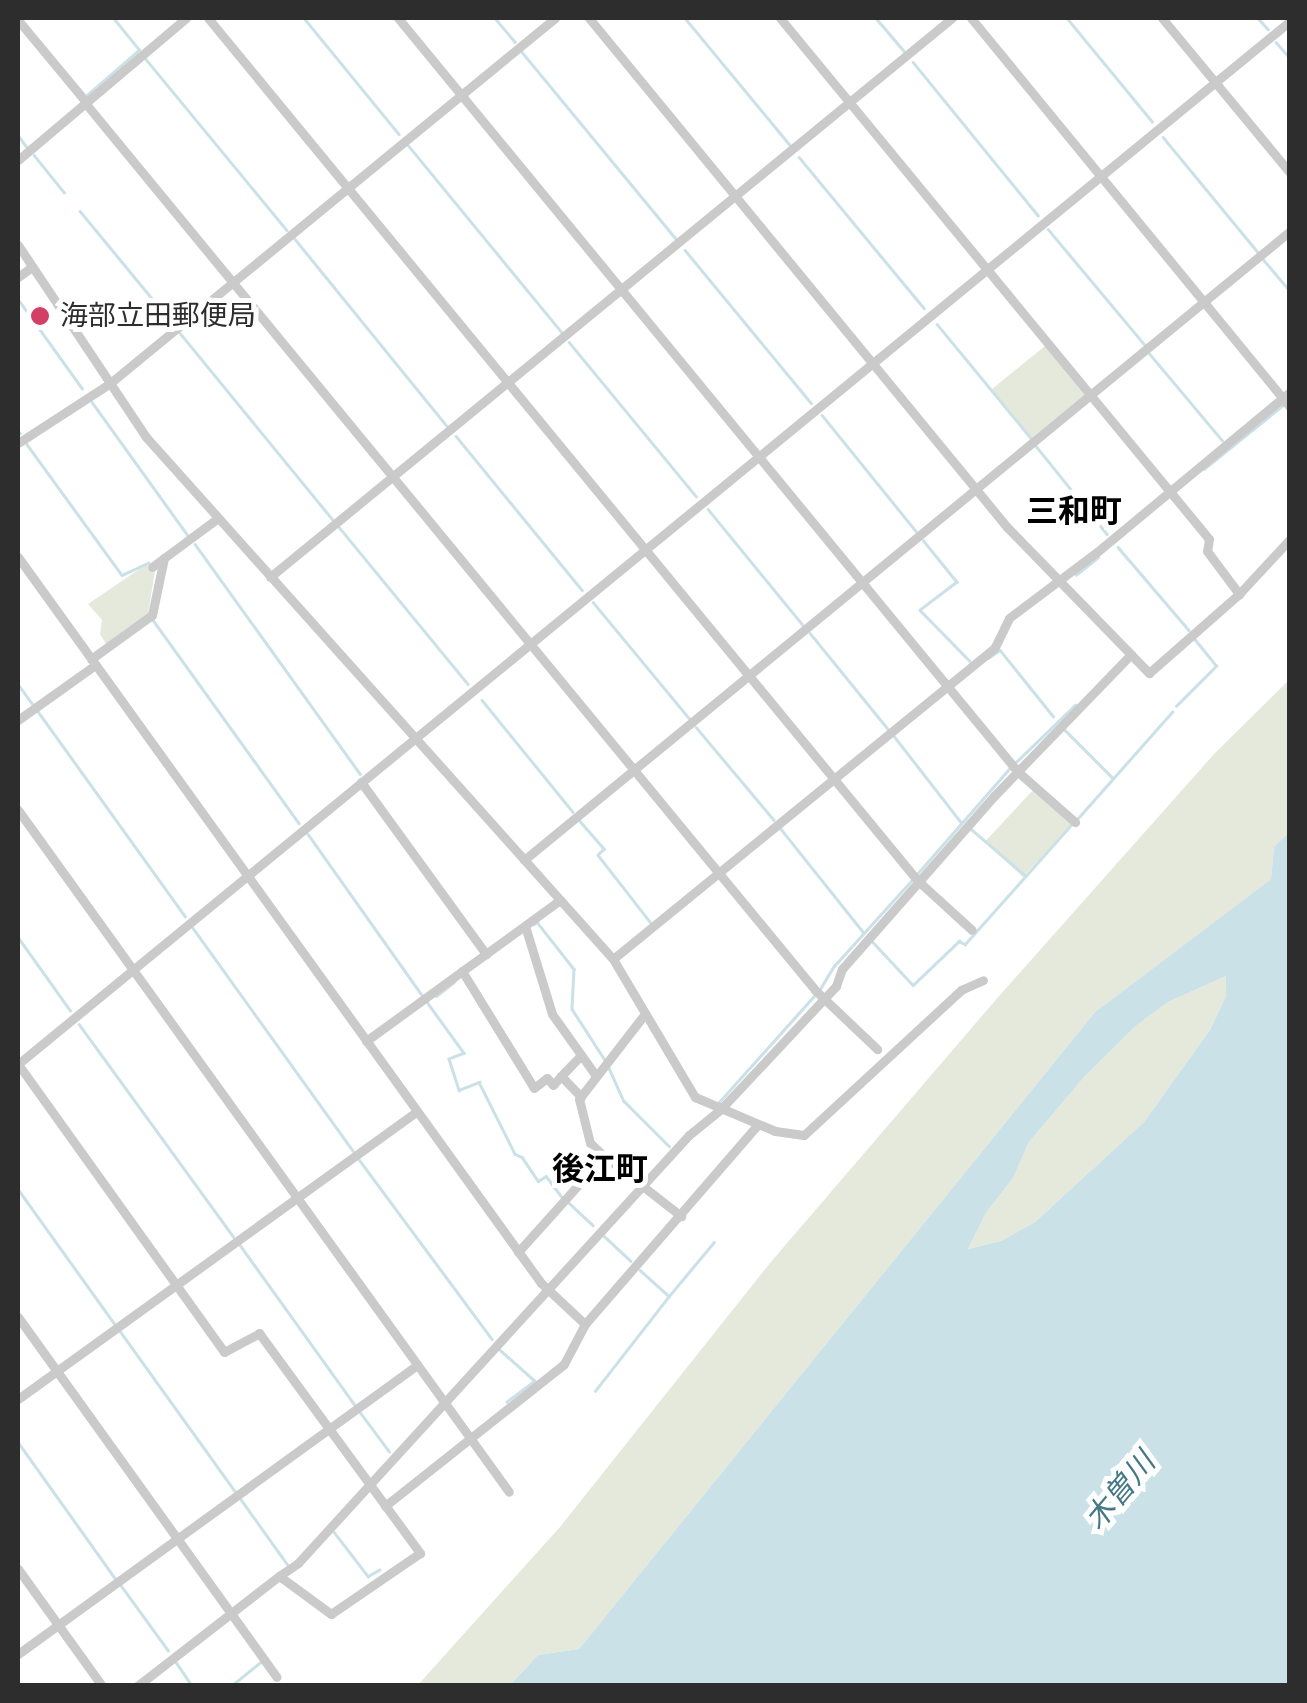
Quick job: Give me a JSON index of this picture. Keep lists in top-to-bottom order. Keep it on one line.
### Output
{"districts":["三和町","後江町"],"water":["木曽川"],"places":["海部立田郵便局"]}
